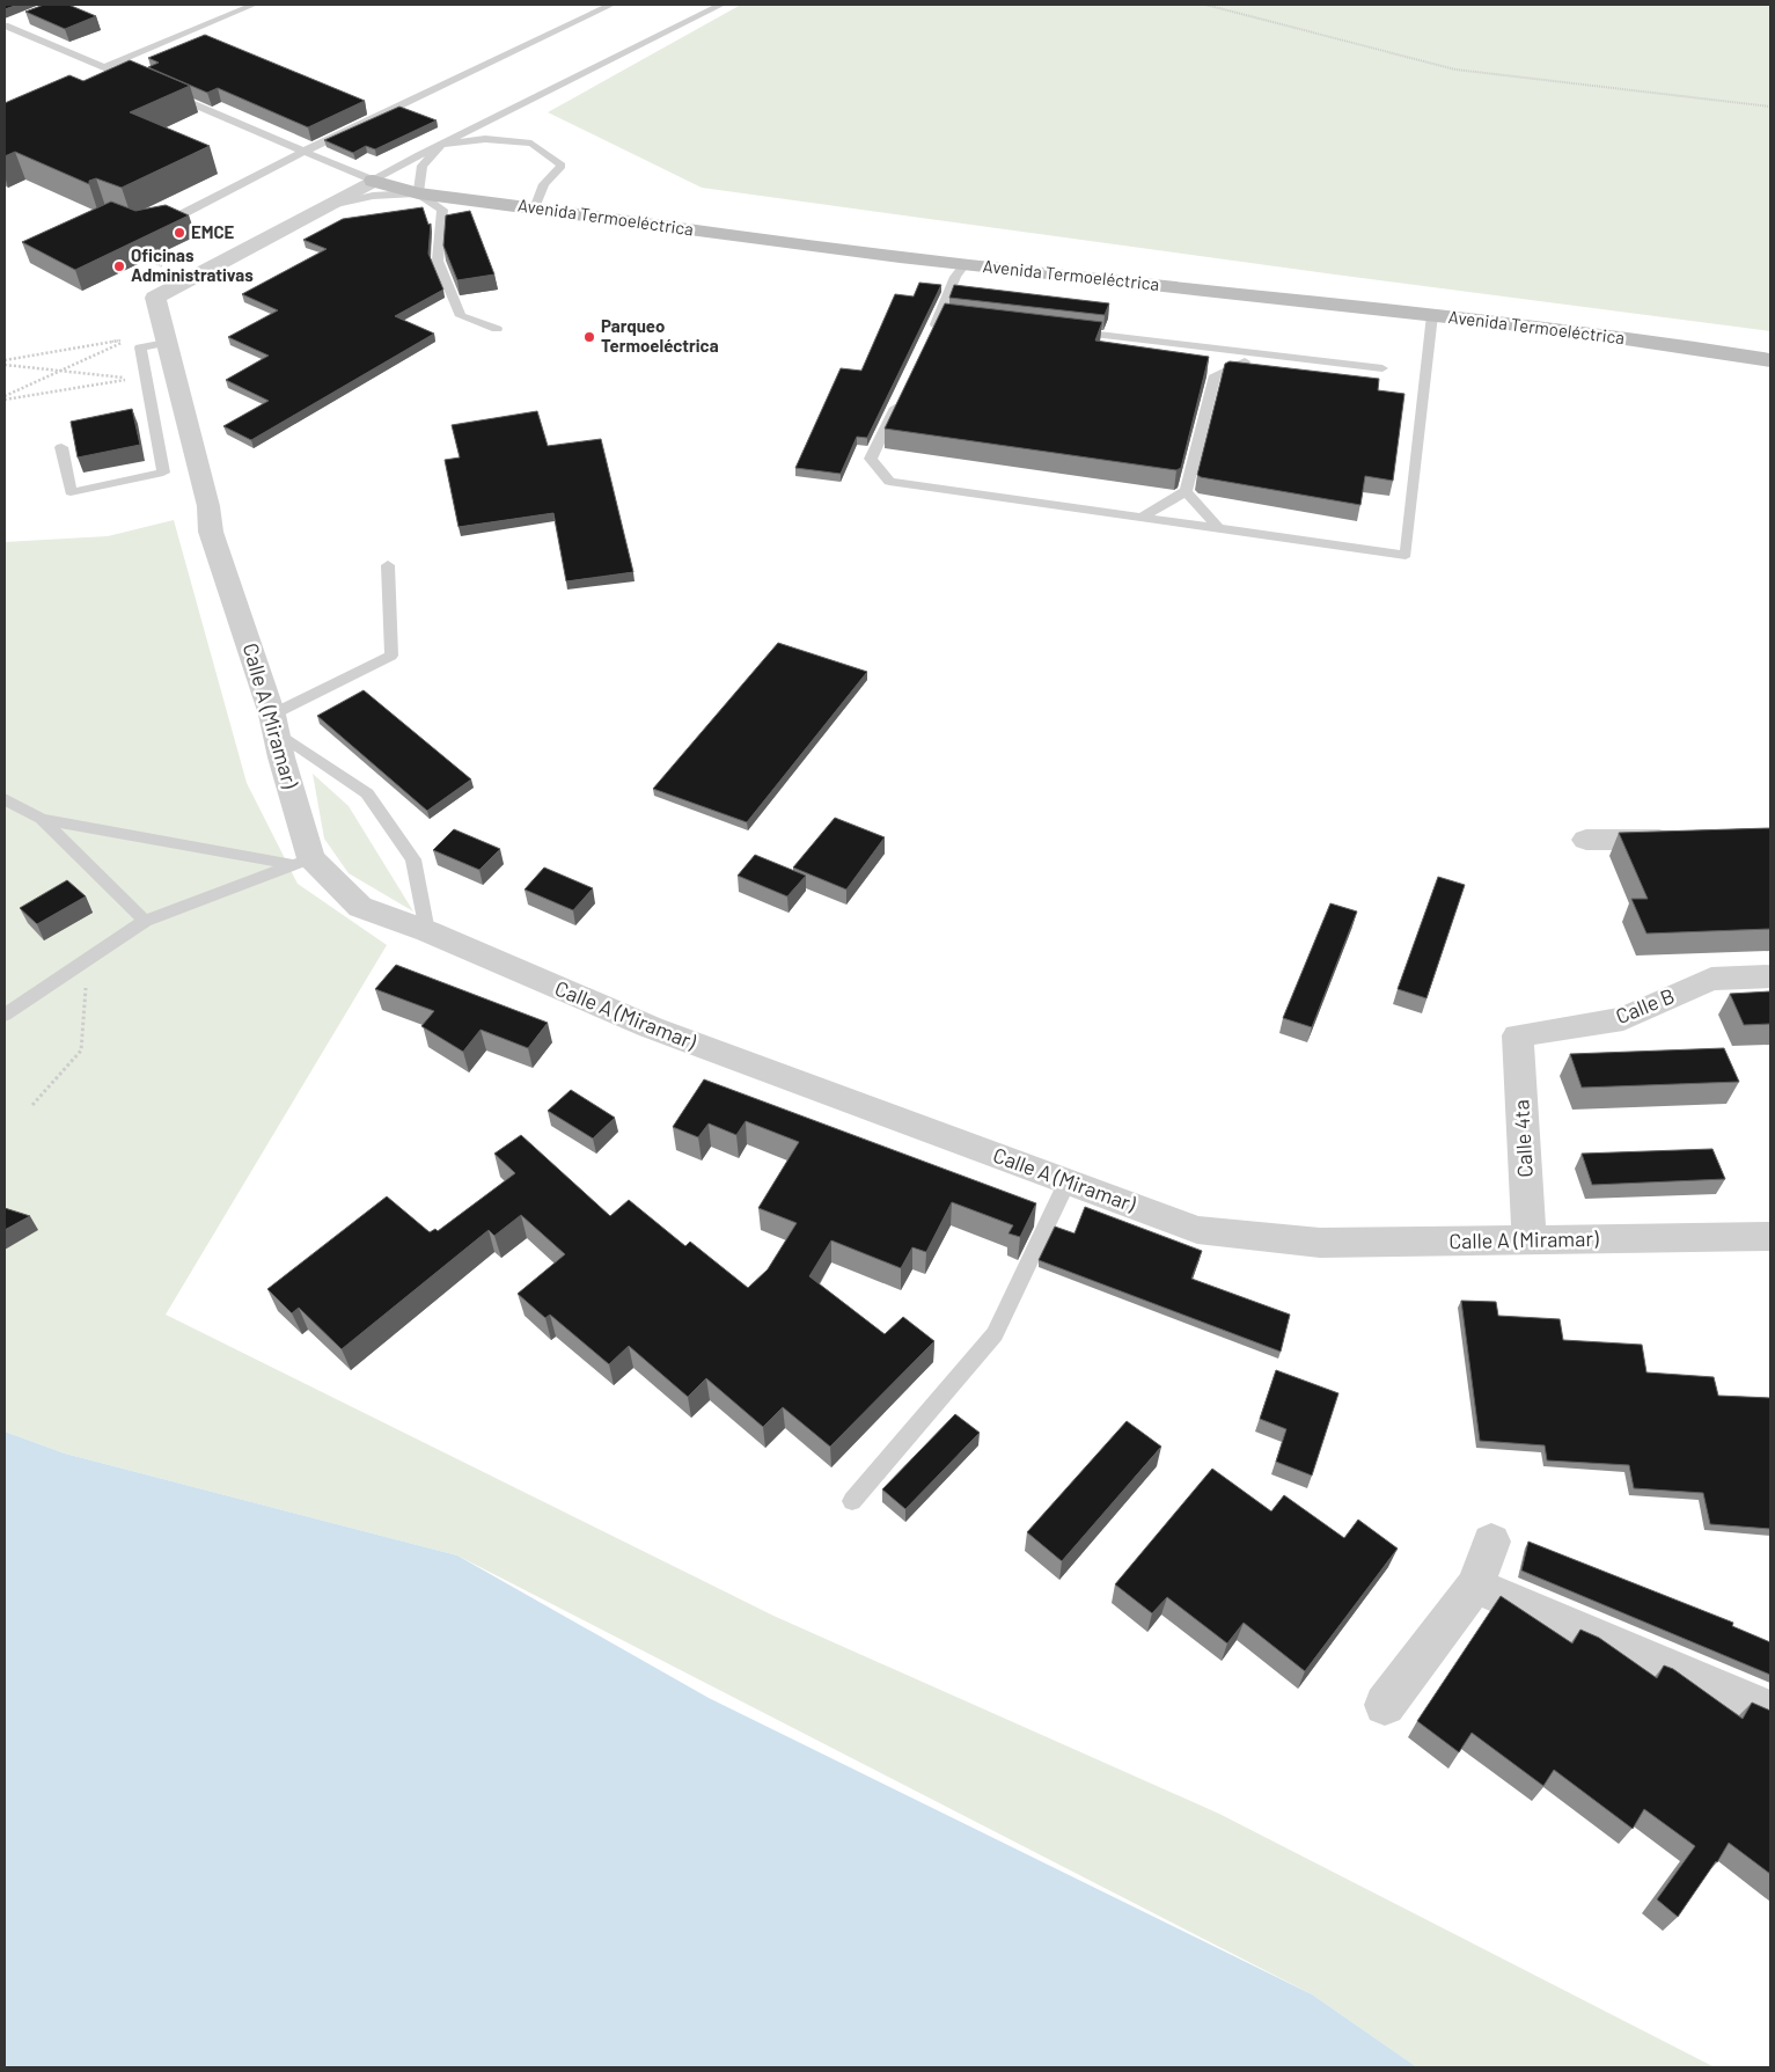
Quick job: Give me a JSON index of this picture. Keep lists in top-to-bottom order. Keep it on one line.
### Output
{"streets":{"main road":["Avenida Termoeléctrica"],"street":["Calle A (Miramar)","Calle B","Calle 4ta"]},"crossings":[["Avenida Termoeléctrica","Calle A (Miramar)"],["Calle A (Miramar)","Calle 4ta"],["Calle B","Calle 4ta"]],"places":["EMCE","Oficinas Administrativas","Parqueo Termoeléctrica"]}
